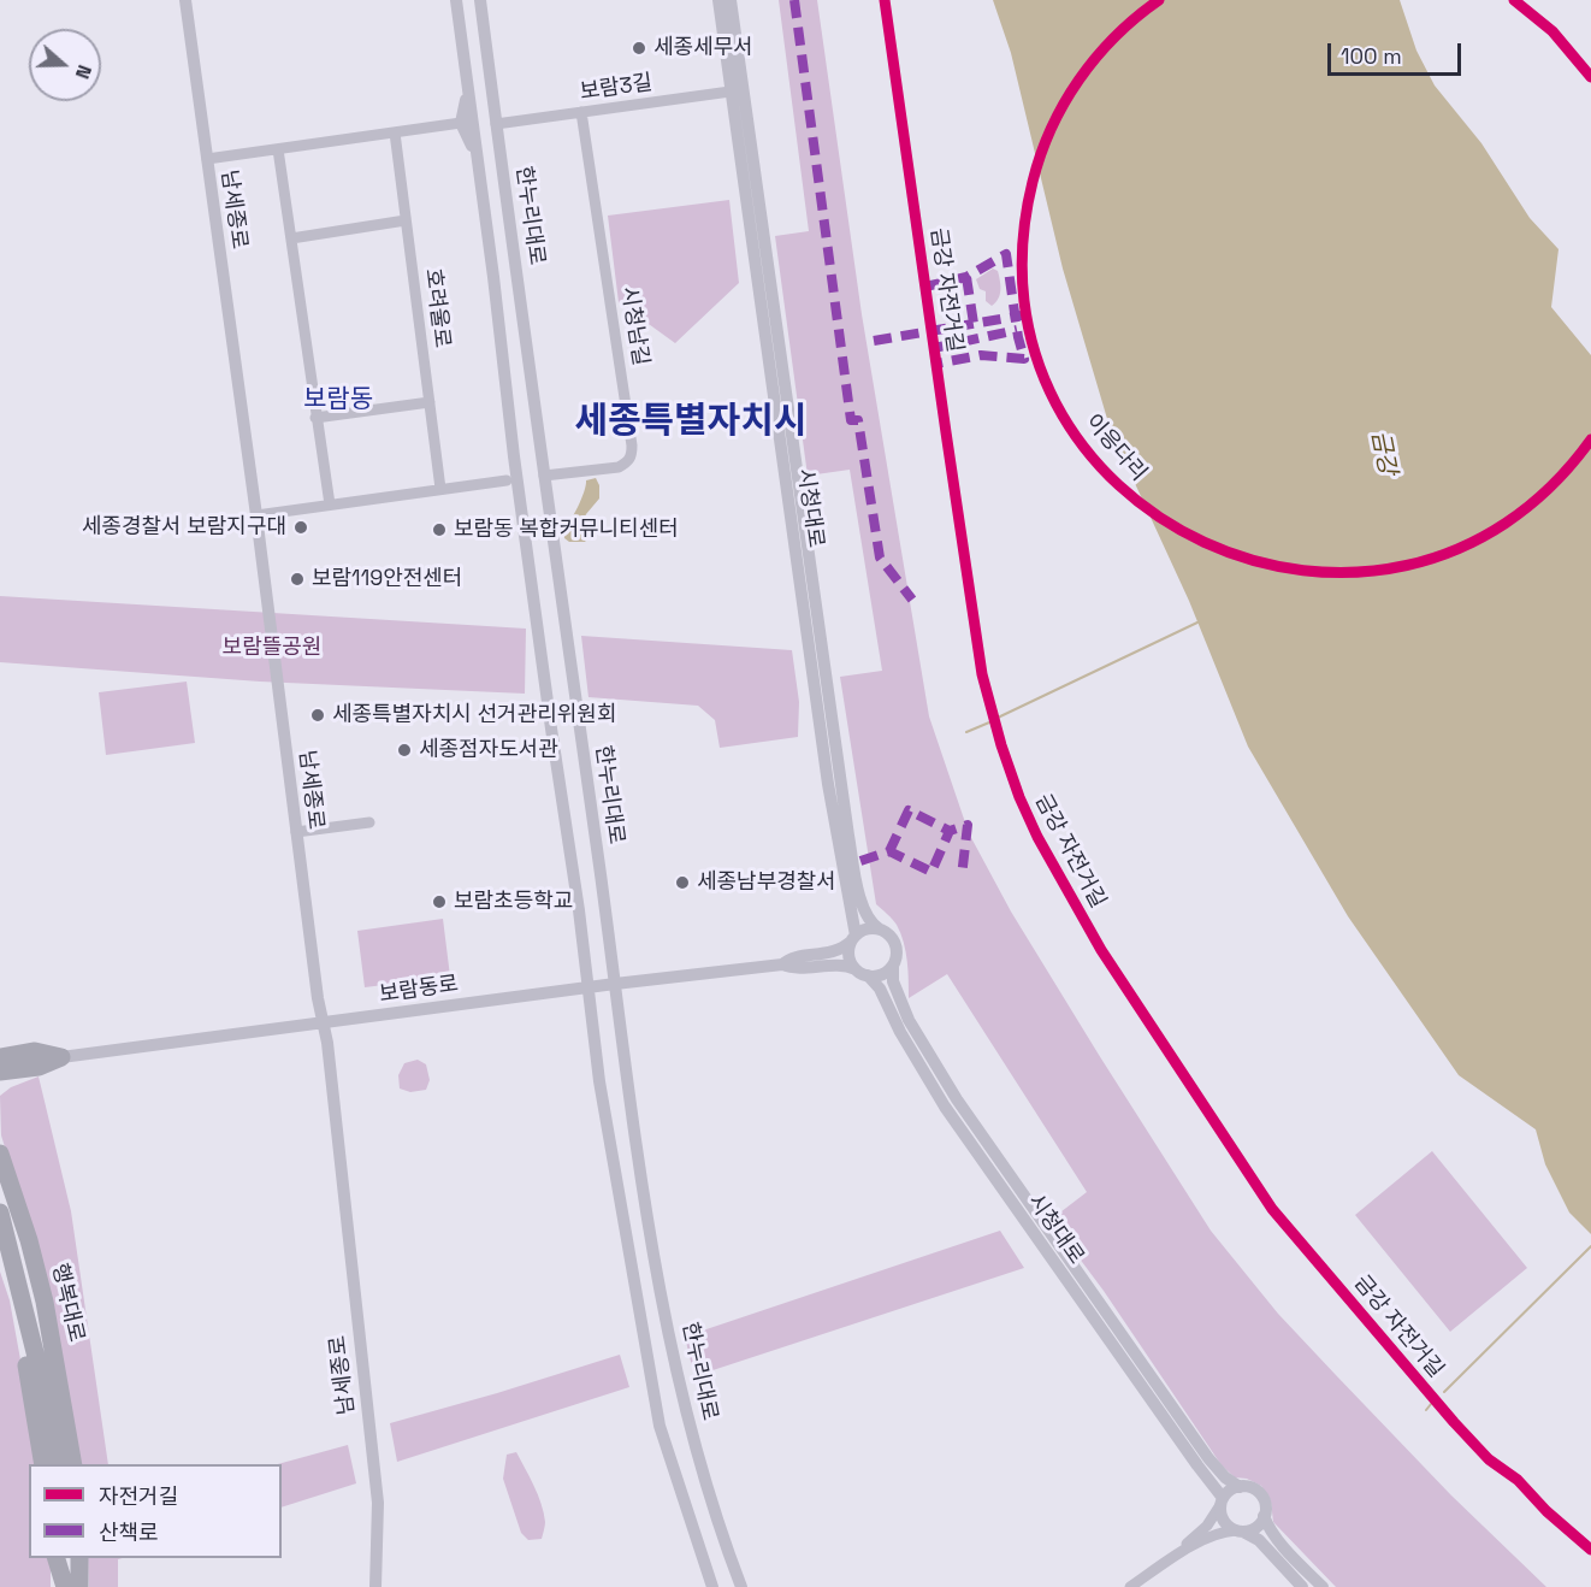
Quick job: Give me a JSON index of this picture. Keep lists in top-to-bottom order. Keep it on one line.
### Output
{"streets":{"highway":["행복대로"],"street":["보람3길","남세종로","한누리대로","호려울로","시청남길","시청대로","보람동로"],"cycle path":["금강 자전거길","이응다리"]},"crossings":[["보람3길","한누리대로"],["보람3길","시청남길"],["보람3길","시청대로"],["남세종로","보람동로"],["한누리대로","시청남길"],["한누리대로","보람동로"]],"districts":["보람동","세종특별자치시"],"water":["금강"],"parks":["보람뜰공원"],"places":["세종세무서","세종경찰서 보람지구대","보람동 복합커뮤니티센터","보람119안전센터","세종특별자치시 선거관리위원회","세종점자도서관","세종남부경찰서","보람초등학교"],"legend":["자전거길","산책로"],"scale_bar":"100 m","north":"right"}
